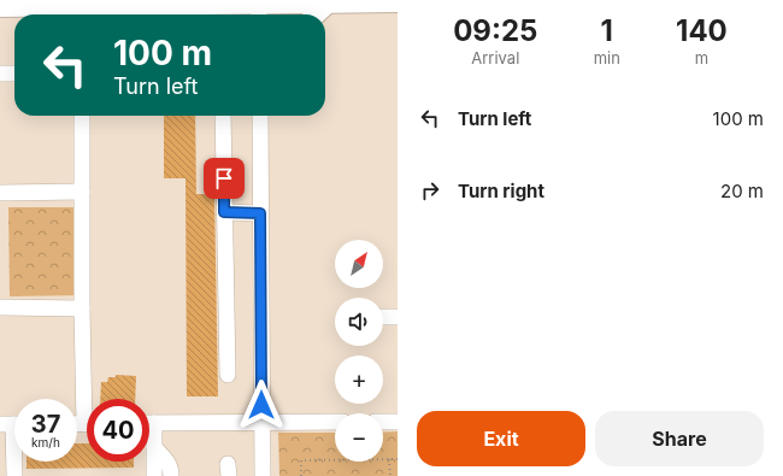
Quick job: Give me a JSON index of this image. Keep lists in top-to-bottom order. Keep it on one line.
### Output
{"north":"top right","page":{"eta":["09:25","Arrival","1","min","140","m"],"turn":["100 m","Turn left"],"list":[{"name":"Turn left","value":"100 m"},{"name":"Turn right","value":"20 m"}],"map_buttons":["+","−"],"speed":"37 km/h","limit":"40","buttons":["Exit","Share"]}}
